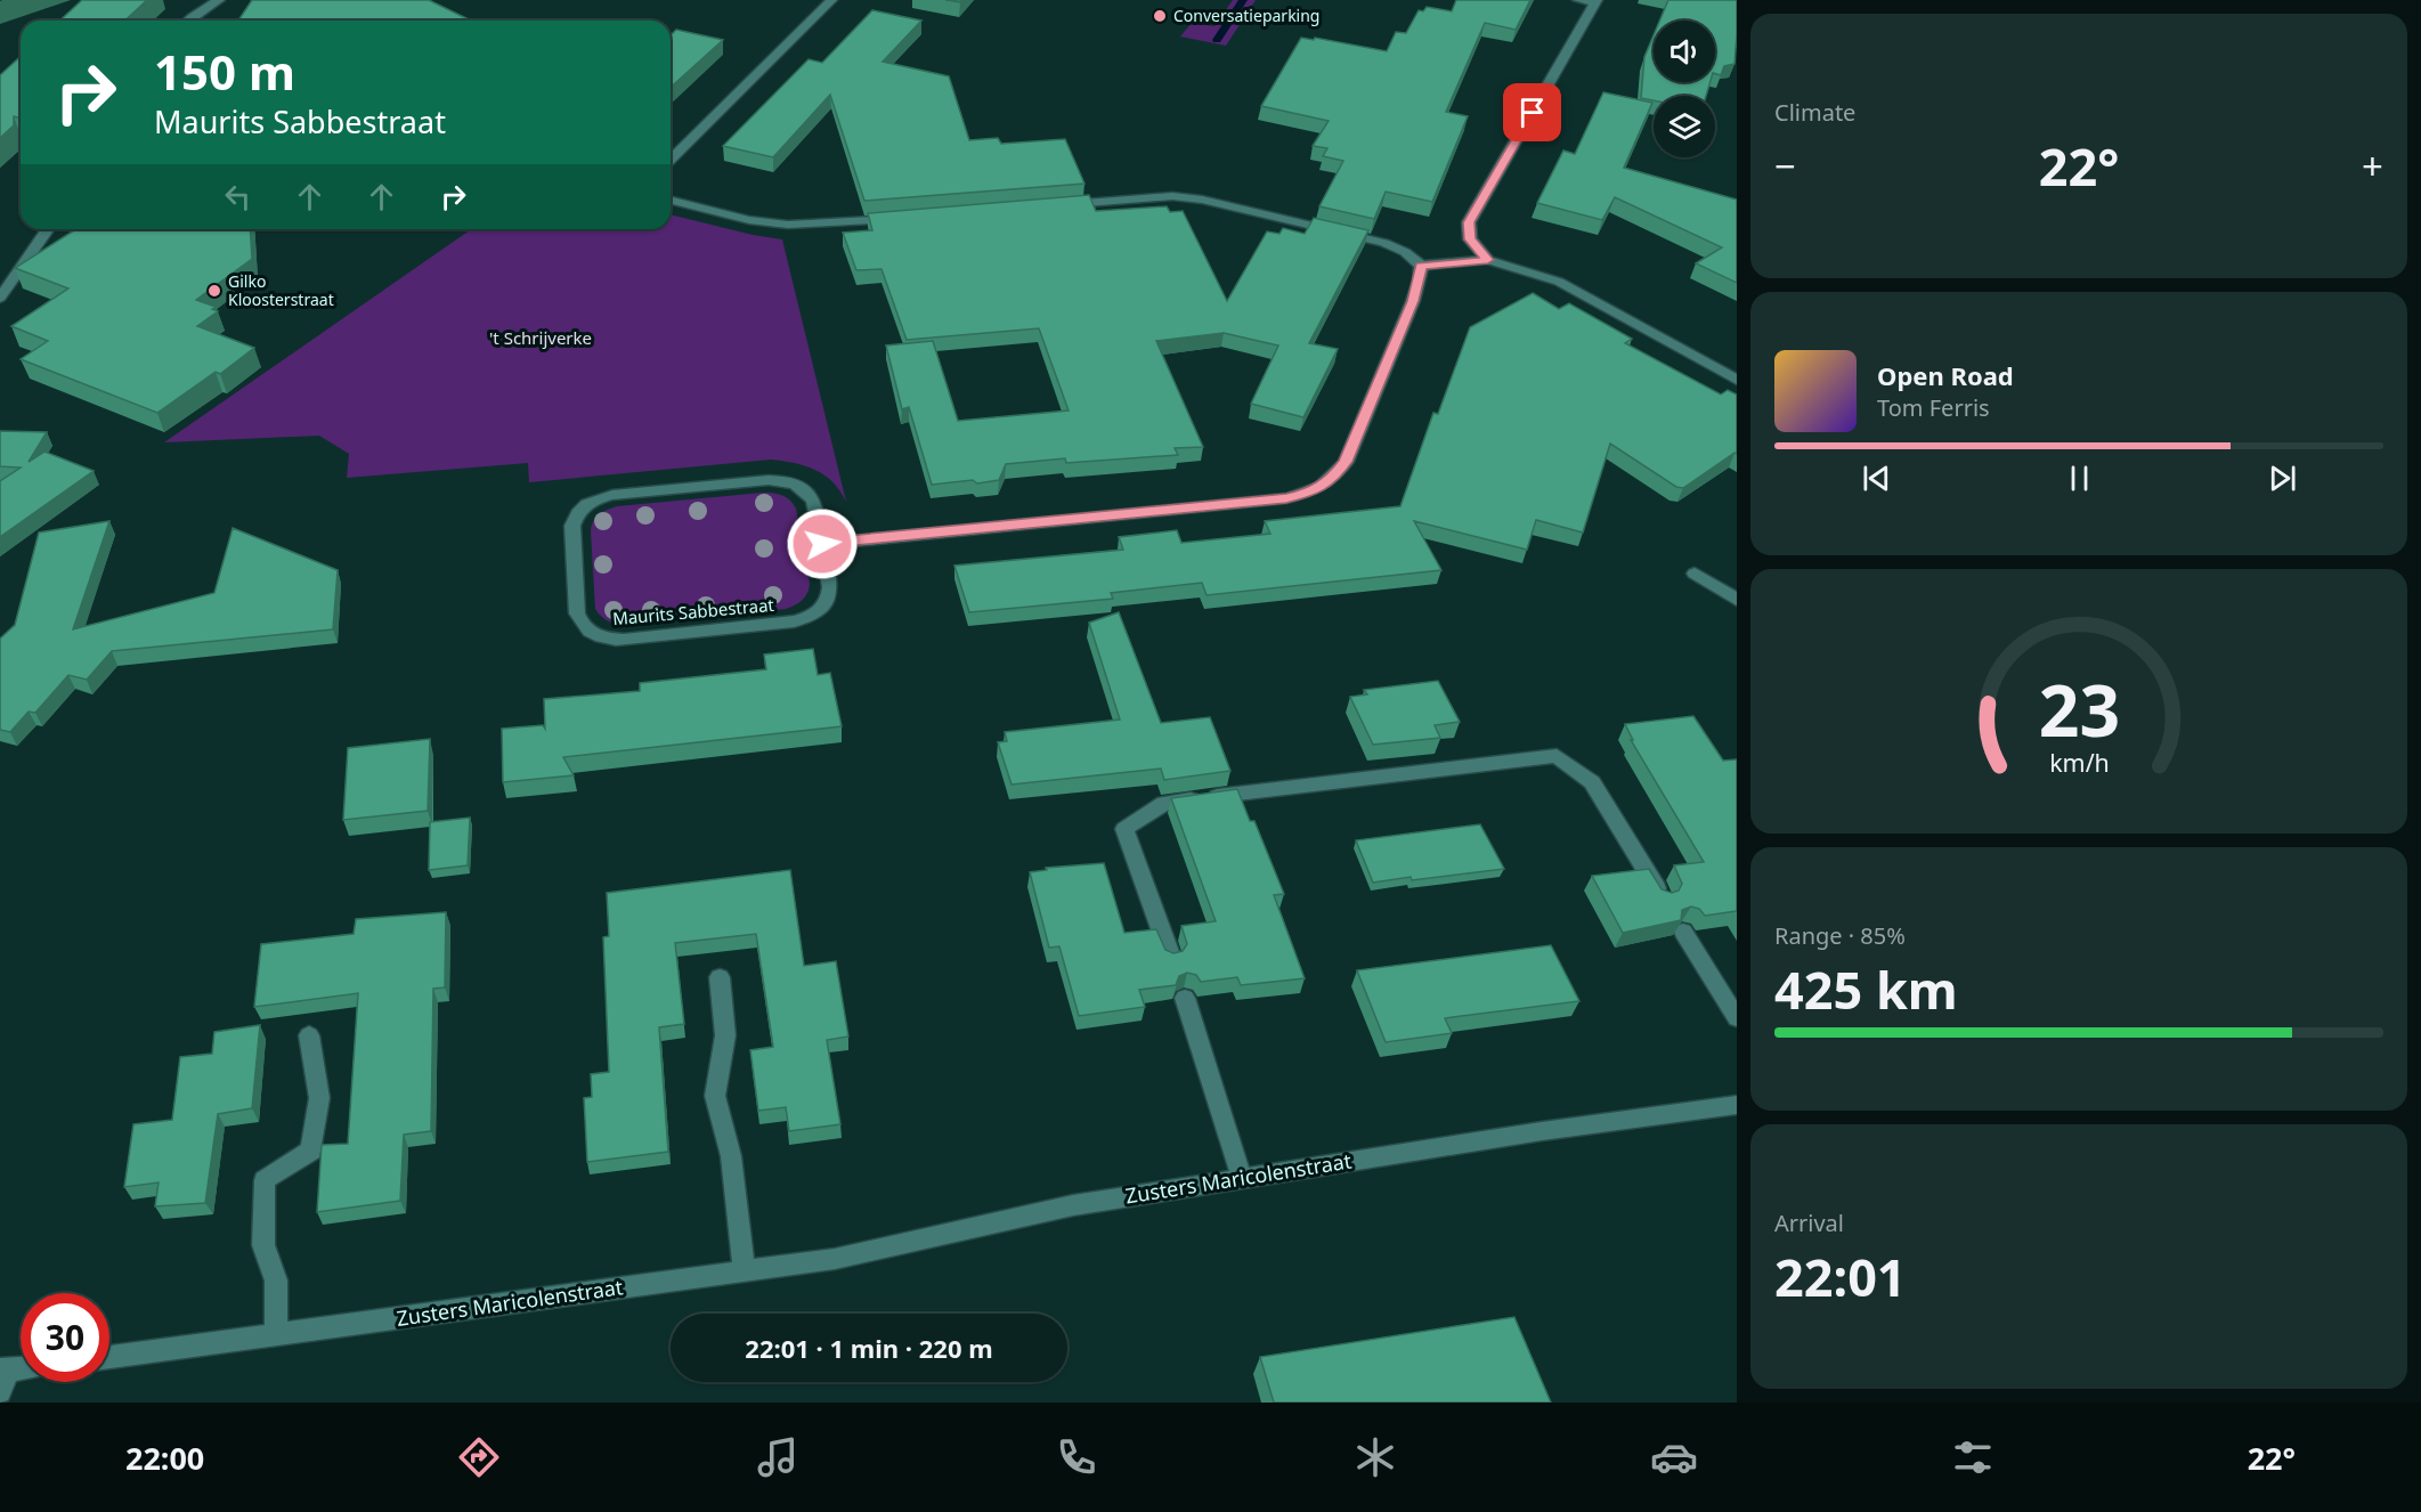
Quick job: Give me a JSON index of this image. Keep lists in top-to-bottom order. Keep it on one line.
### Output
{"streets":{"street":["Maurits Sabbestraat","Zusters Maricolenstraat"]},"parks":["'t Schrijverke"],"places":["Conversatieparking","Gilko Kloosterstraat"],"page":{"tile":["Climate",["Range · 85%","425 km"],["Arrival","22:01"]],"turn":["150 m","Maurits Sabbestraat"],"heat":["−","22°","+"],"song":["Open Road","Tom Ferris"],"limit":"30","trip":"22:01 · 1 min · 220 m","tabs":["22:00","22°"],"gauge":["23","km/h"]}}
